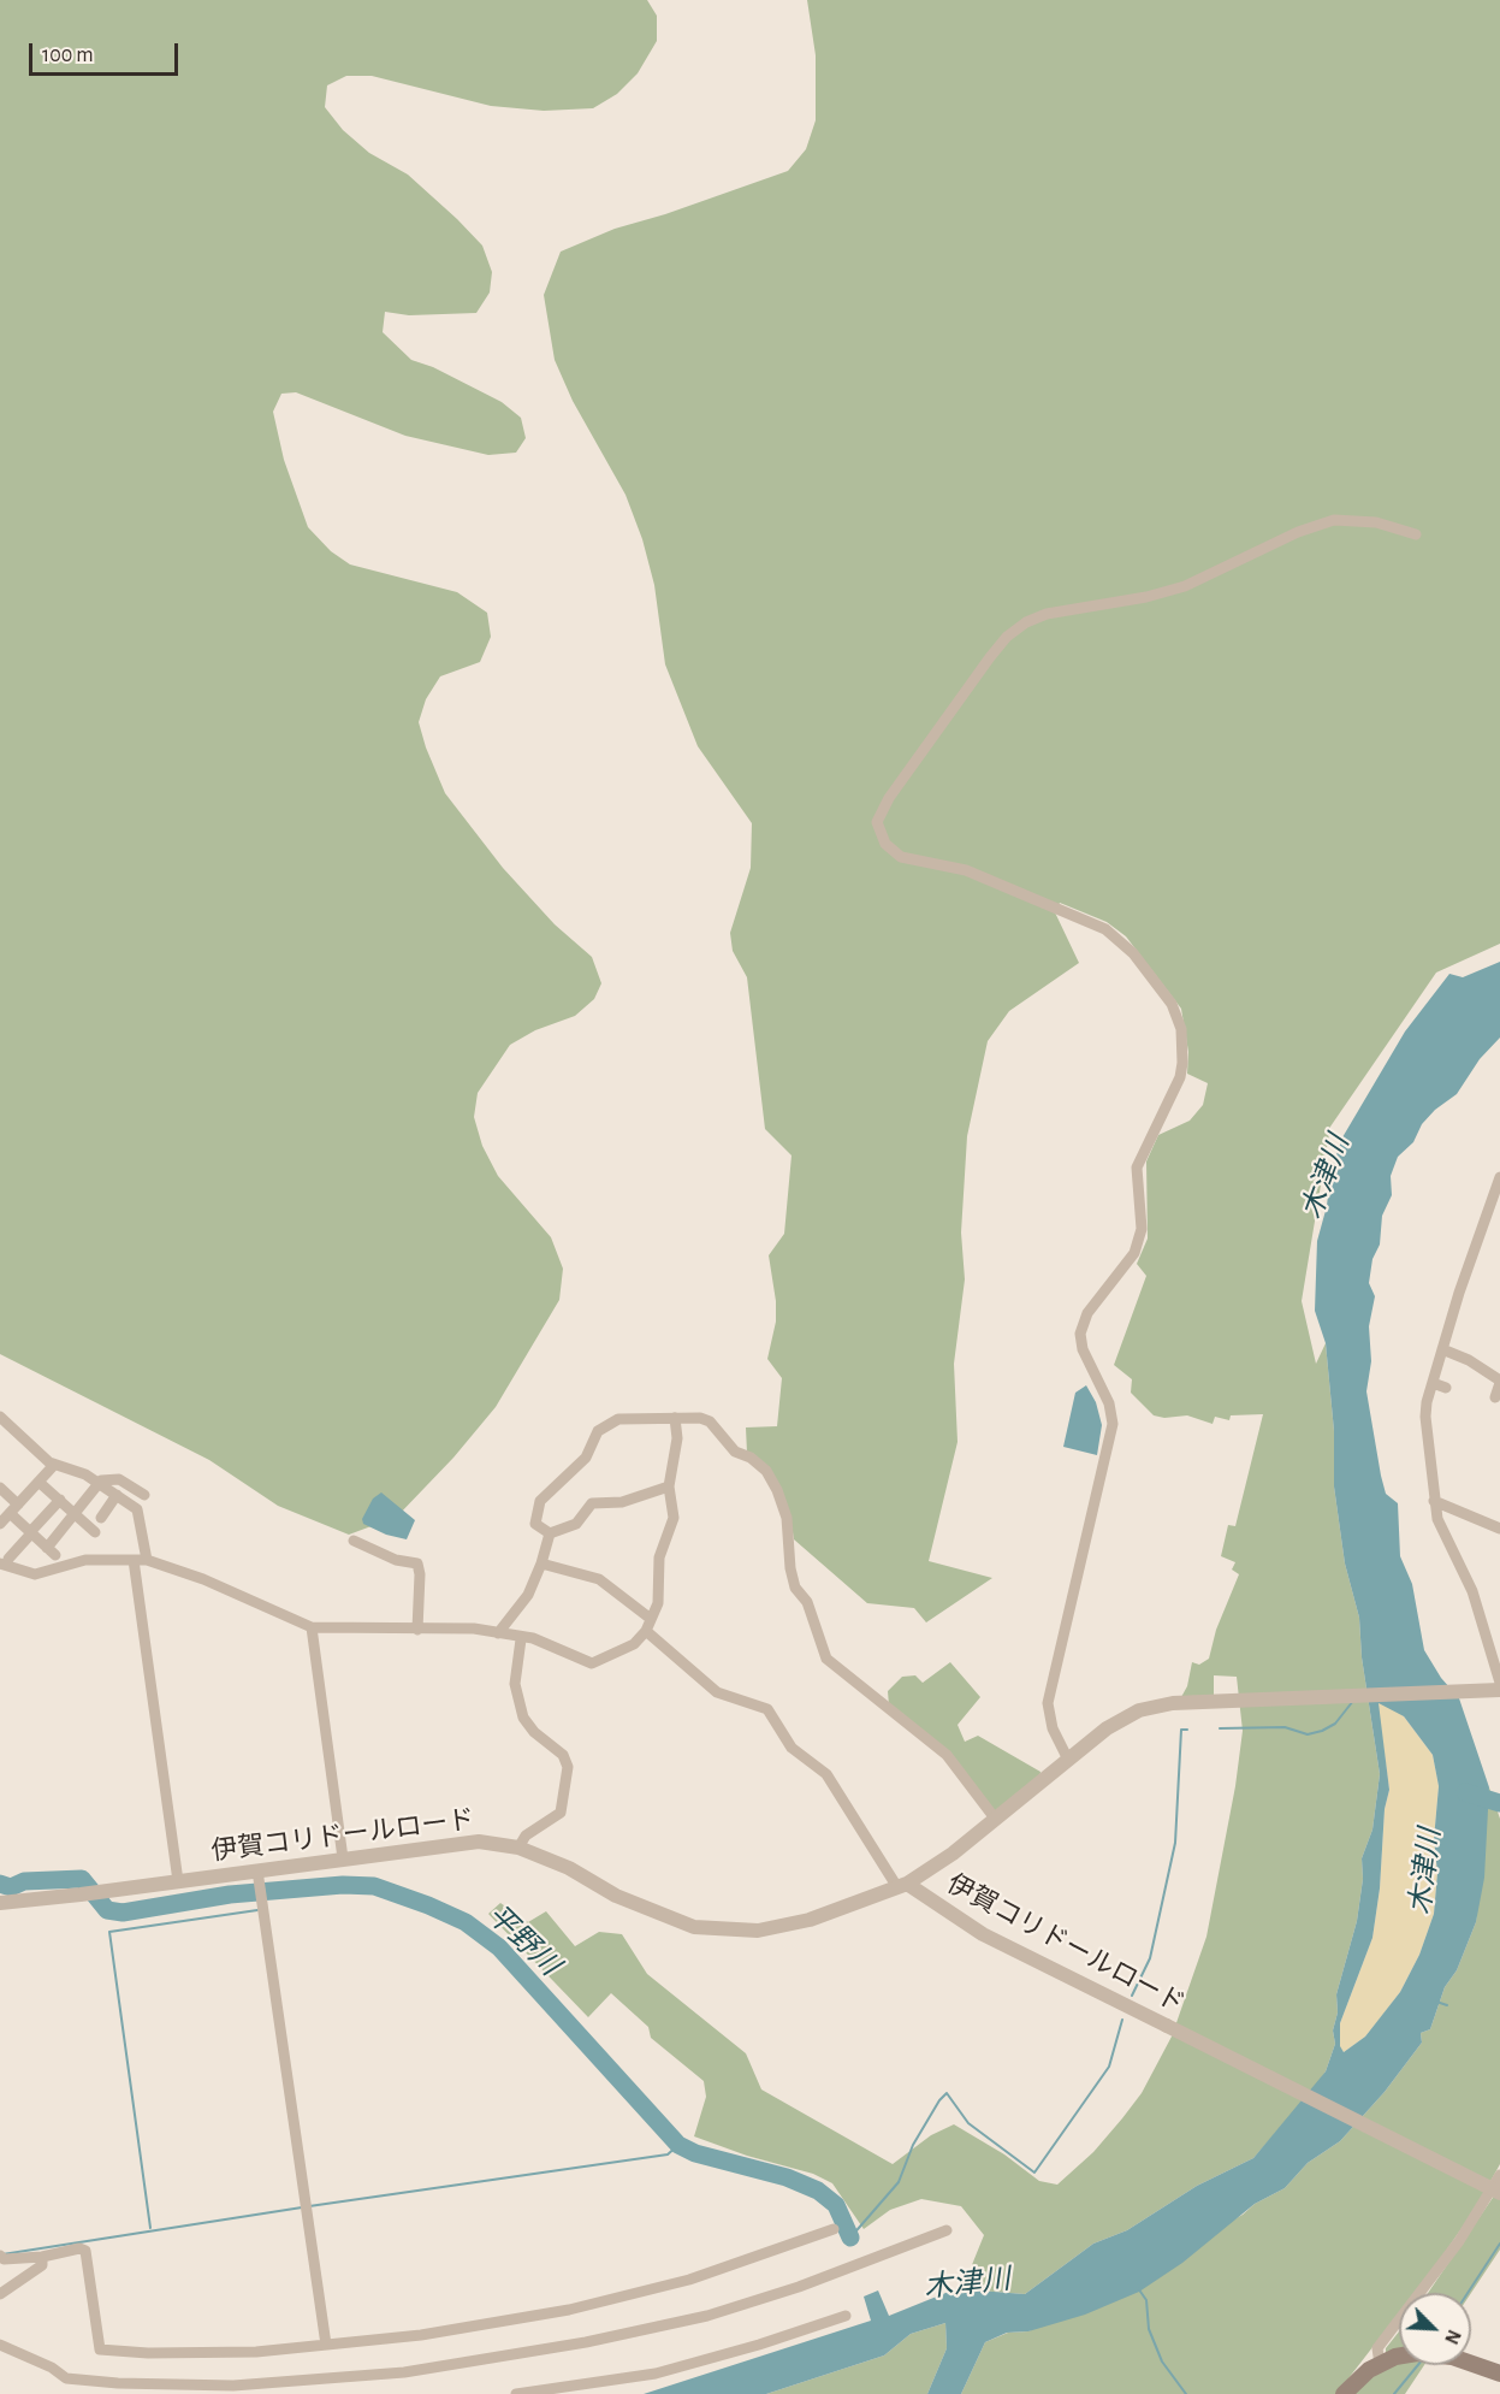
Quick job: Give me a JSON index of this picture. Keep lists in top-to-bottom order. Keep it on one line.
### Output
{"streets":{"street":["伊賀コリドールロード"]},"water":["木津川","平野川"],"scale_bar":"100 m","north":"bottom right"}
